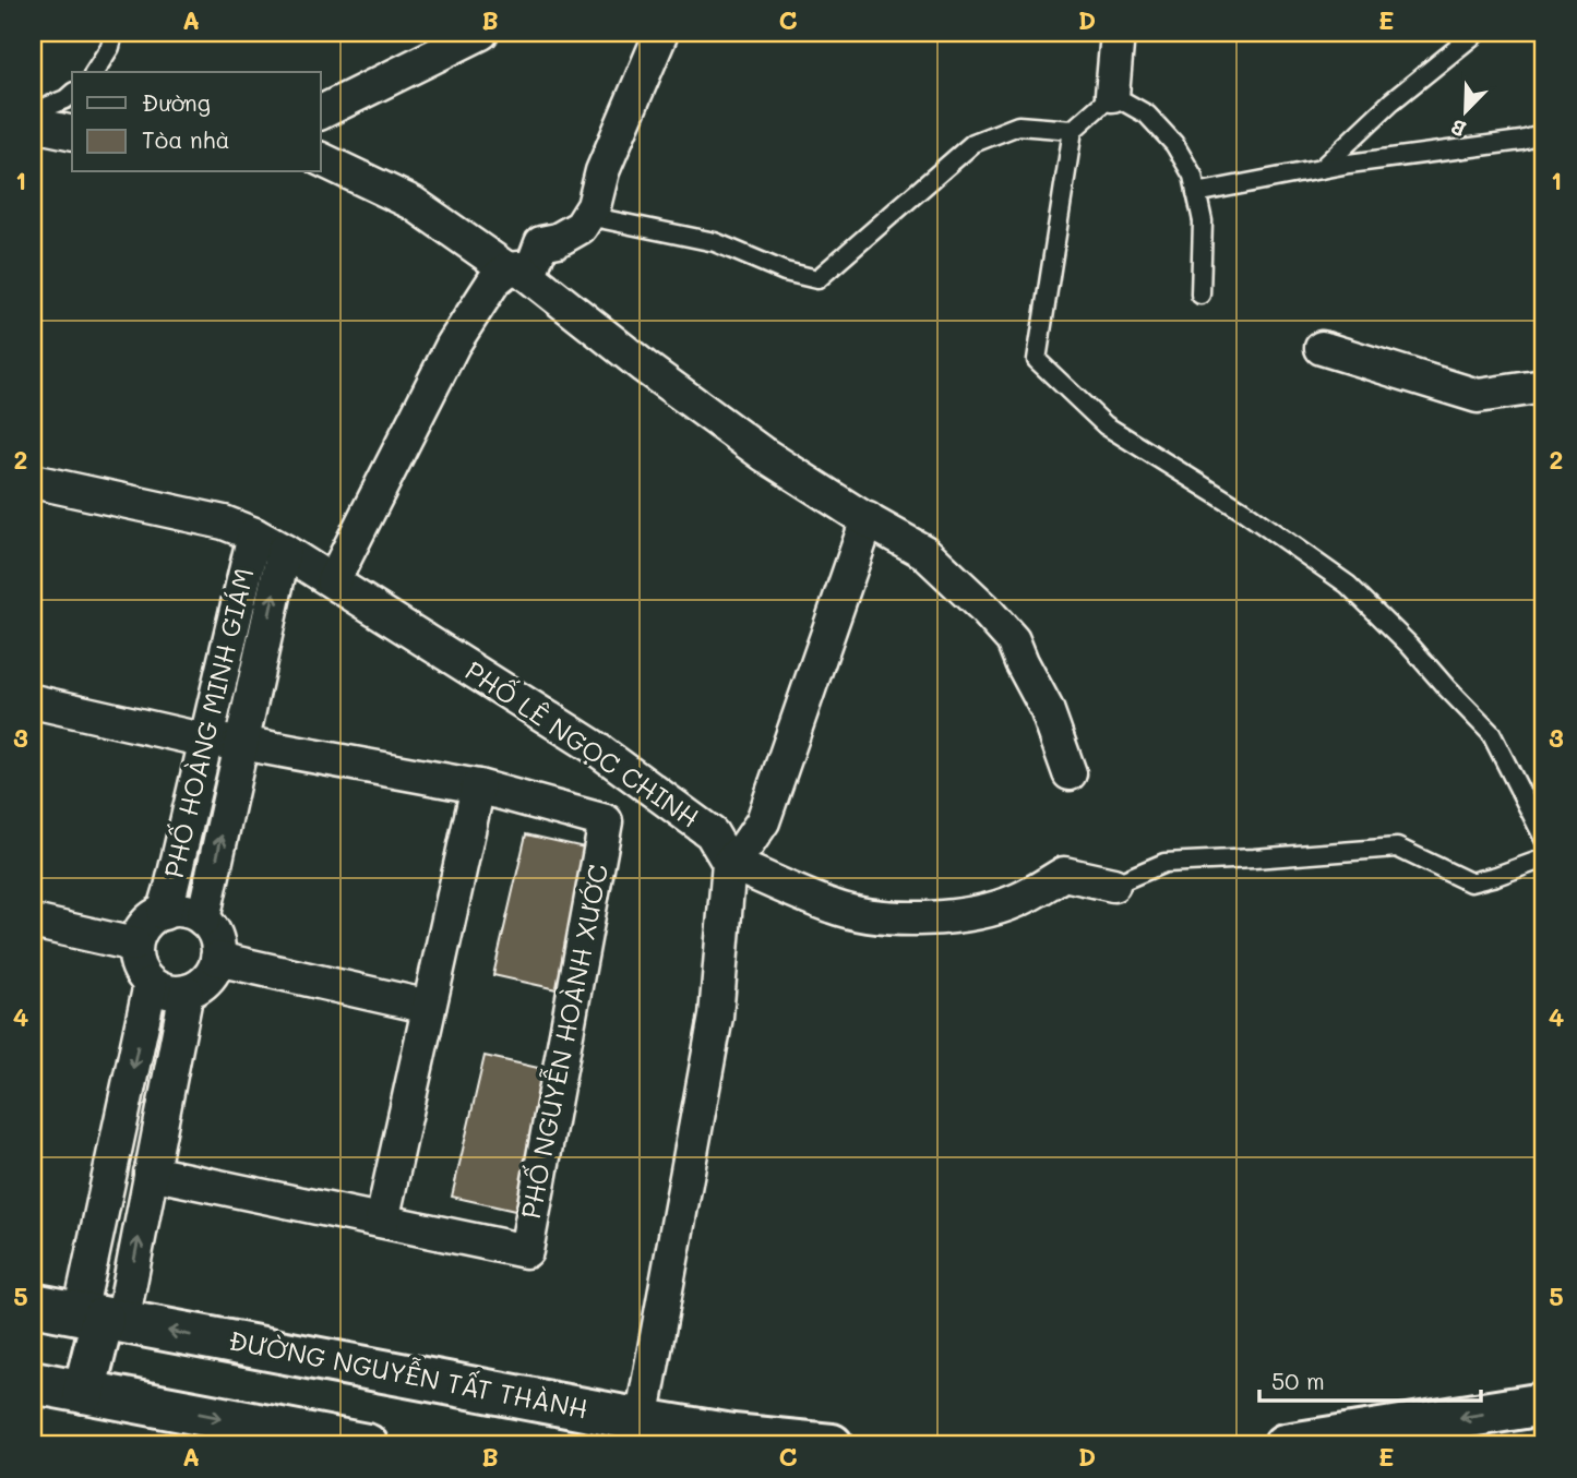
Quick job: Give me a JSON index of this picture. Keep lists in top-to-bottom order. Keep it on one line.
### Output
{"streets":{"main road":["ĐƯỜNG NGUYỄN TẤT THÀNH"],"street":["PHỐ HOÀNG MINH GIÁM","PHỐ LÊ NGỌC CHINH","PHỐ NGUYỄN HOÀNH XƯỚC"]},"crossings":[["PHỐ HOÀNG MINH GIÁM","PHỐ LÊ NGỌC CHINH"],["PHỐ HOÀNG MINH GIÁM","PHỐ NGUYỄN HOÀNH XƯỚC"]],"legend":["Đường","Tòa nhà"],"scale_bar":"50 m","north":"bottom left","grid":{"columns":["A","B","C","D","E"],"rows":["1","2","3","4","5"]}}
